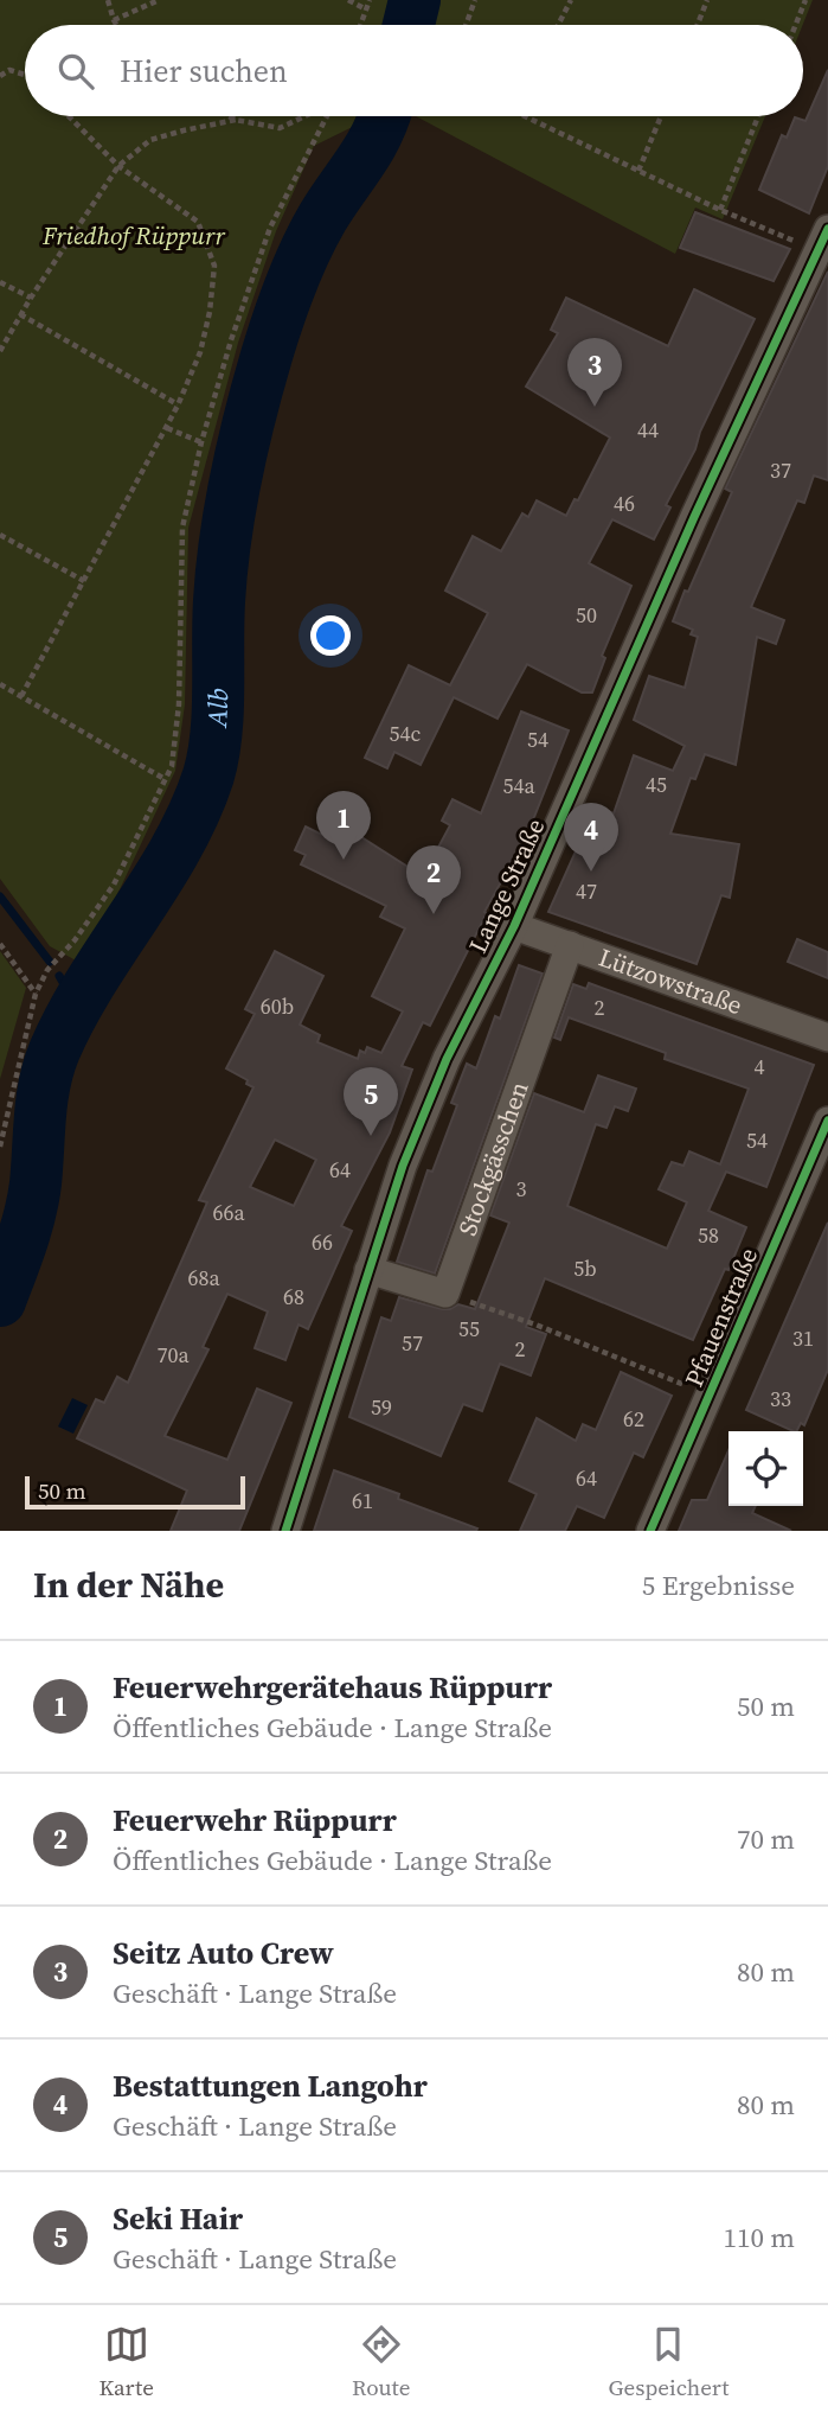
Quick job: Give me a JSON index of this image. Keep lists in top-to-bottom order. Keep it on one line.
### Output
{"streets":{"street":["Lange Straße","Lützowstraße","Stockgässchen","Pfauenstraße"]},"crossings":[["Lange Straße","Lützowstraße"],["Lützowstraße","Stockgässchen"]],"water":["Alb"],"parks":["Friedhof Rüppurr"],"house_numbers":["44","37","46","50","54c","54","45","54a","47","60b","2","4","54","64","3","66a","58","66","5b","68a","68","55","31","57","2","70a","33","59","62","64","61"],"scale_bar":"50 m","page":{"search":"Hier suchen","pins":["3","1","4","2","5"],"scale":"50 m","heading":["In der Nähe","5 Ergebnisse"],"list":[{"mark":"1","name":"Feuerwehrgerätehaus Rüppurr","note":"Öffentliches Gebäude · Lange Straße","value":"50 m"},{"mark":"2","name":"Feuerwehr Rüppurr","note":"Öffentliches Gebäude · Lange Straße","value":"70 m"},{"mark":"3","name":"Seitz Auto Crew","note":"Geschäft · Lange Straße","value":"80 m"},{"mark":"4","name":"Bestattungen Langohr","note":"Geschäft · Lange Straße","value":"80 m"},{"mark":"5","name":"Seki Hair","note":"Geschäft · Lange Straße","value":"110 m"}],"nav":["Karte","Route","Gespeichert"]}}
